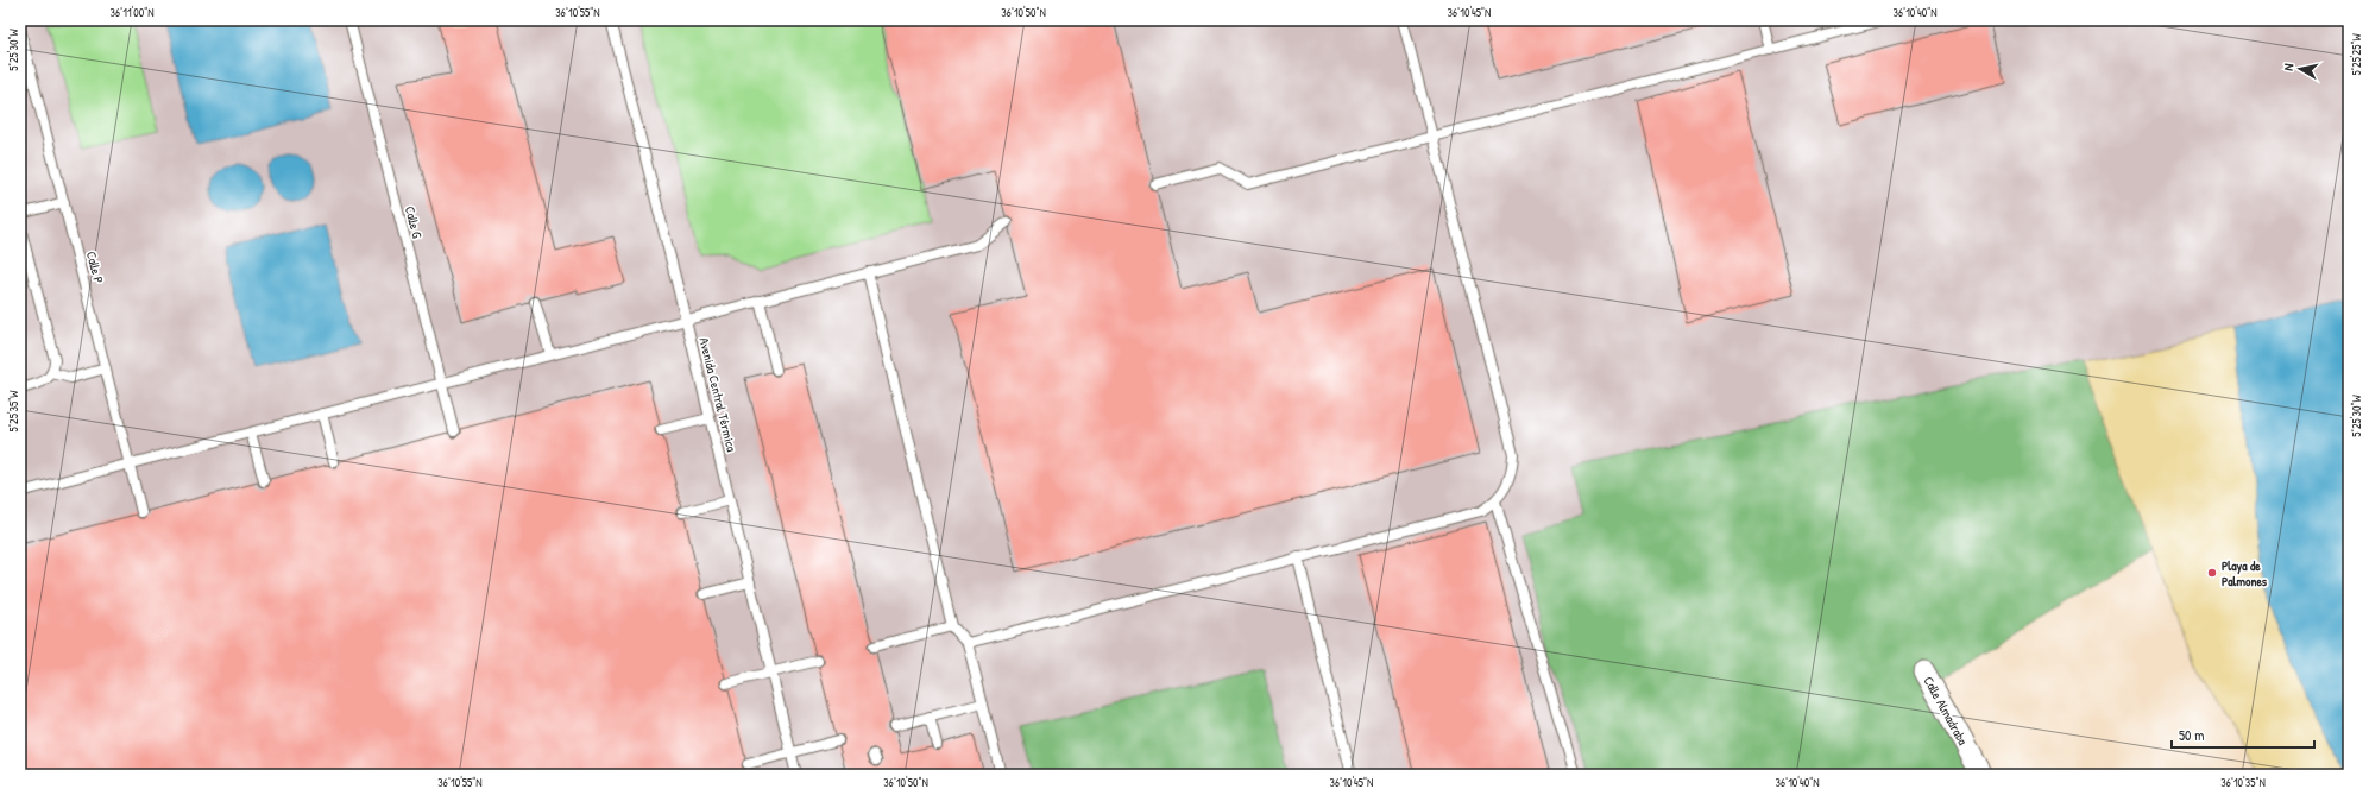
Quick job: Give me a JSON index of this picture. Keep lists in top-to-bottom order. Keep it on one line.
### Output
{"streets":{"street":["Calle Almadraba"],"lane":["Calle G","Calle P","Avenida Central Térmica"]},"places":["Playa de Palmones"],"scale_bar":"50 m","north":"left","coordinates":["36°11'00\"N","36°10'55\"N","36°10'50\"N","36°10'45\"N","36°10'40\"N","5°25'30\"W","5°25'25\"W","5°25'35\"W","36°10'35\"N"]}
